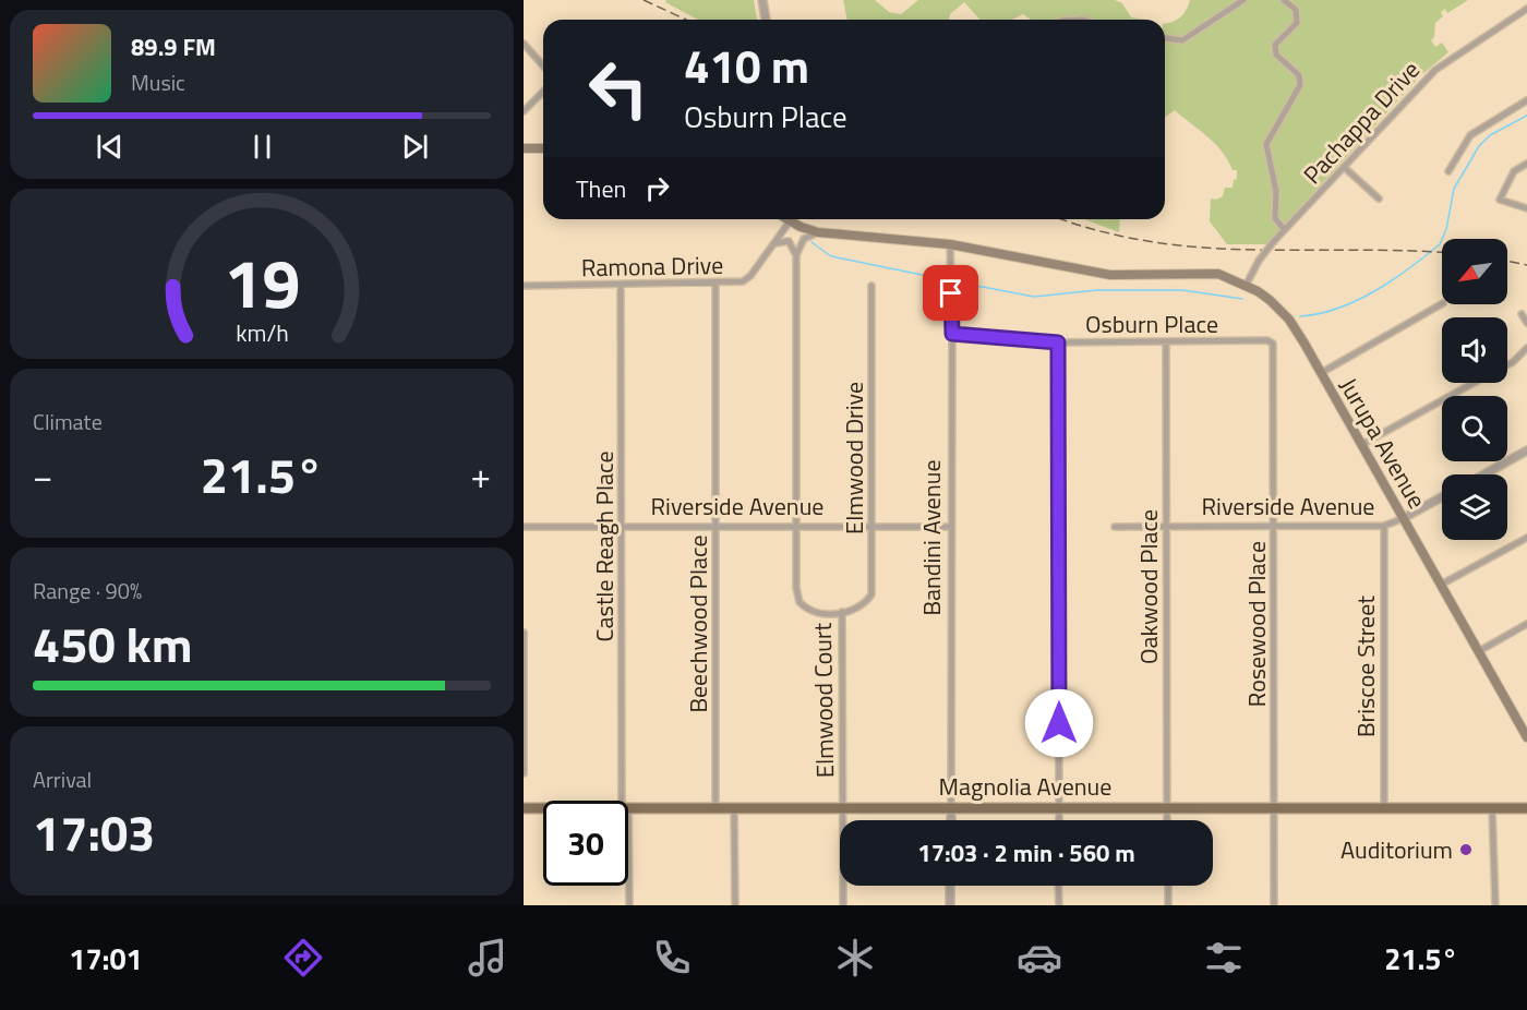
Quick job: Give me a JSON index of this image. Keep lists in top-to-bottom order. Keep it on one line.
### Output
{"streets":{"main road":["Jurupa Avenue","Magnolia Avenue"],"street":["Pachappa Drive","Ramona Drive","Osburn Place","Elmwood Drive","Riverside Avenue","Bandini Avenue","Castle Reagh Place","Oakwood Place","Beechwood Place","Rosewood Place","Briscoe Street","Elmwood Court"]},"crossings":[["Pachappa Drive","Jurupa Avenue"],["Ramona Drive","Jurupa Avenue"],["Ramona Drive","Castle Reagh Place"],["Ramona Drive","Beechwood Place"],["Osburn Place","Bandini Avenue"],["Osburn Place","Oakwood Place"],["Osburn Place","Rosewood Place"],["Jurupa Avenue","Riverside Avenue"],["Jurupa Avenue","Bandini Avenue"],["Elmwood Drive","Riverside Avenue"],["Elmwood Drive","Elmwood Court"],["Riverside Avenue","Bandini Avenue"],["Riverside Avenue","Castle Reagh Place"],["Riverside Avenue","Oakwood Place"],["Riverside Avenue","Beechwood Place"],["Riverside Avenue","Rosewood Place"],["Riverside Avenue","Briscoe Street"],["Riverside Avenue","Elmwood Court"],["Bandini Avenue","Magnolia Avenue"],["Oakwood Place","Magnolia Avenue"],["Beechwood Place","Magnolia Avenue"],["Rosewood Place","Magnolia Avenue"],["Briscoe Street","Magnolia Avenue"],["Elmwood Court","Magnolia Avenue"]],"places":["Auditorium"],"north":"bottom left","page":{"turn":["410 m","Osburn Place"],"song":["89.9 FM","Music"],"then":"Then","tile":["Climate",["Range · 90%","450 km"],["Arrival","17:03"]],"heat":["−","21.5°","+"],"limit":"30","trip":"17:03 · 2 min · 560 m","tabs":["17:01","21.5°"],"gauge":["19","km/h"]}}
